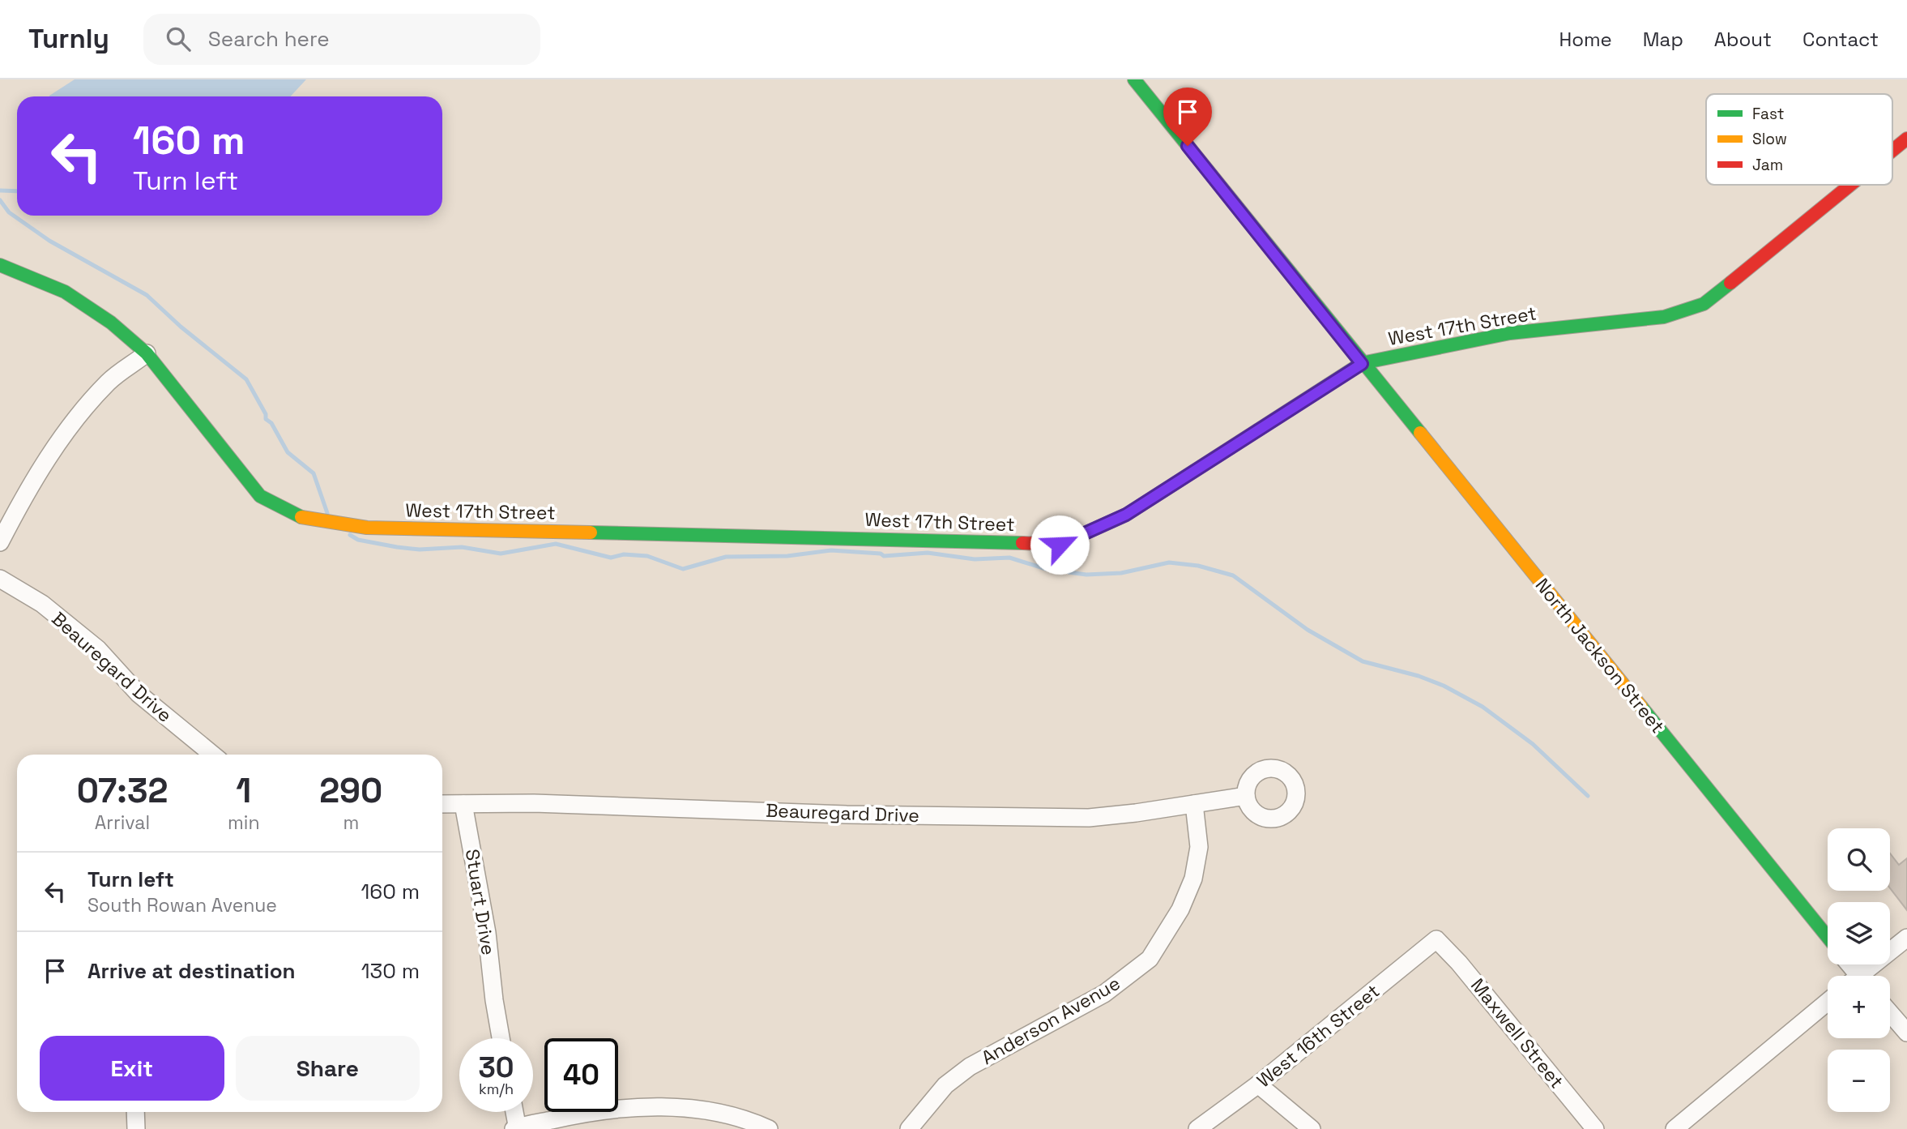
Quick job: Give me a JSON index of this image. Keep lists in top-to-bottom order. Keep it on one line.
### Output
{"streets":{"street":["West 17th Street","North Jackson Street","Beauregard Drive","Stuart Drive","Anderson Avenue","Maxwell Street","West 16th Street"]},"crossings":[["West 17th Street","North Jackson Street"],["Beauregard Drive","Stuart Drive"],["Beauregard Drive","Anderson Avenue"],["Maxwell Street","West 16th Street"]],"legend":["Fast","Slow","Jam"],"page":{"header":"Turnly","search":"Search here","nav":["Home","Map","About","Contact"],"turn":["160 m","Turn left"],"eta":["07:32","Arrival","1","min","290","m"],"map_buttons":["+","−"],"list":[{"name":"Turn left","note":"South Rowan Avenue","value":"160 m"},{"name":"Arrive at destination","value":"130 m"}],"buttons":["Exit","Share"],"speed":"30 km/h","limit":"40"}}
